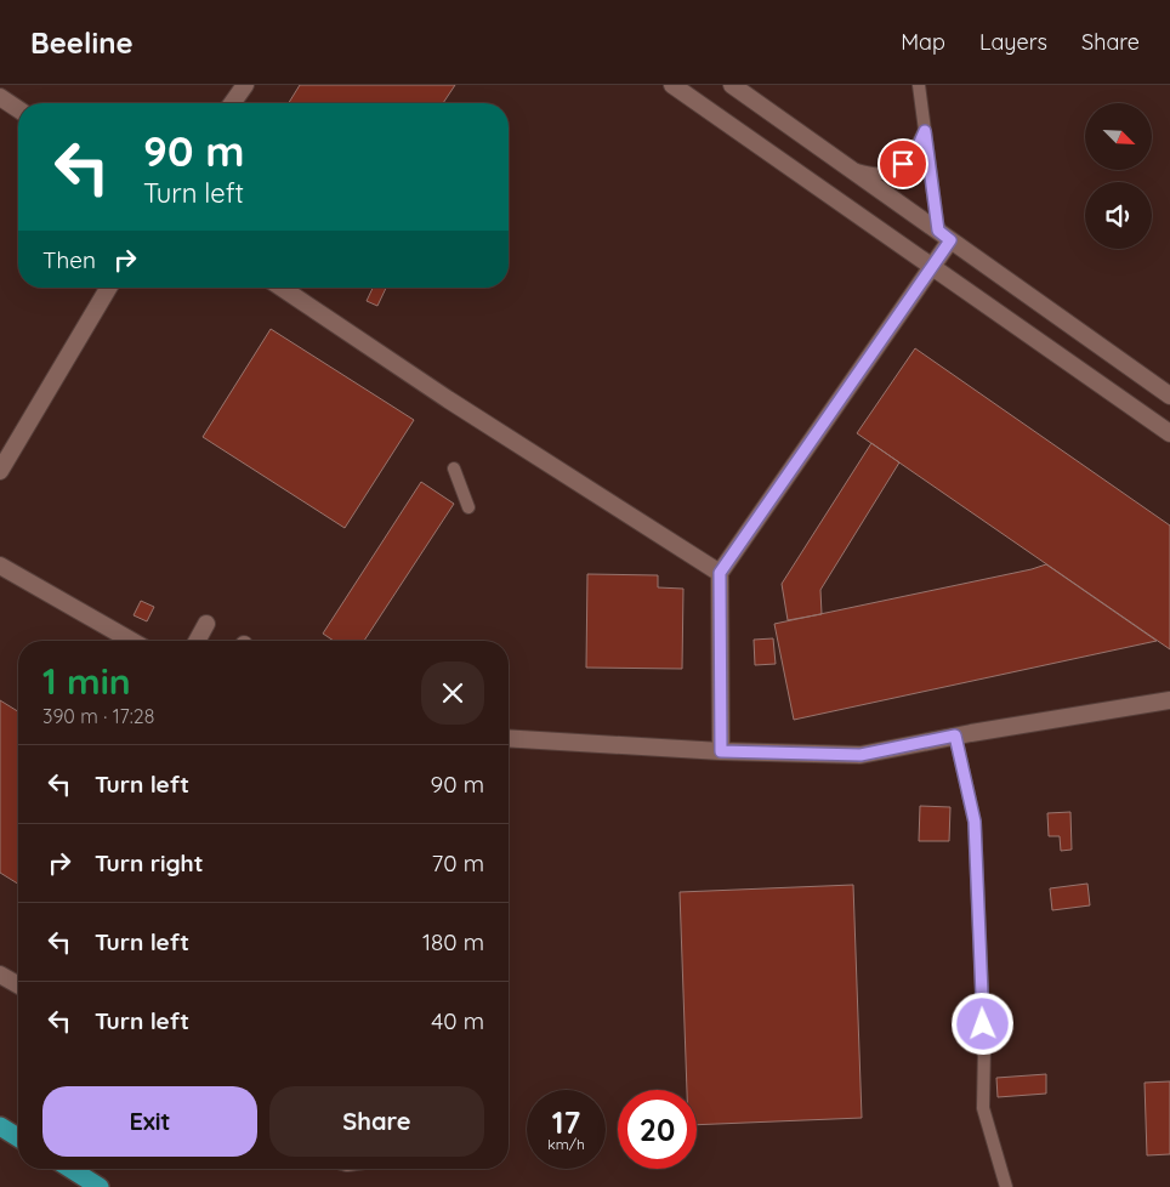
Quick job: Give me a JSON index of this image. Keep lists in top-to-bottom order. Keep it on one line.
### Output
{"north":"bottom right","page":{"header":"Beeline","nav":["Map","Layers","Share"],"turn":["90 m","Turn left"],"then":"Then","heading":["1 min","390 m · 17:28"],"list":[{"name":"Turn left","value":"90 m"},{"name":"Turn right","value":"70 m"},{"name":"Turn left","value":"180 m"},{"name":"Turn left","value":"40 m"}],"buttons":["Exit","Share"],"speed":"17 km/h","limit":"20"}}
